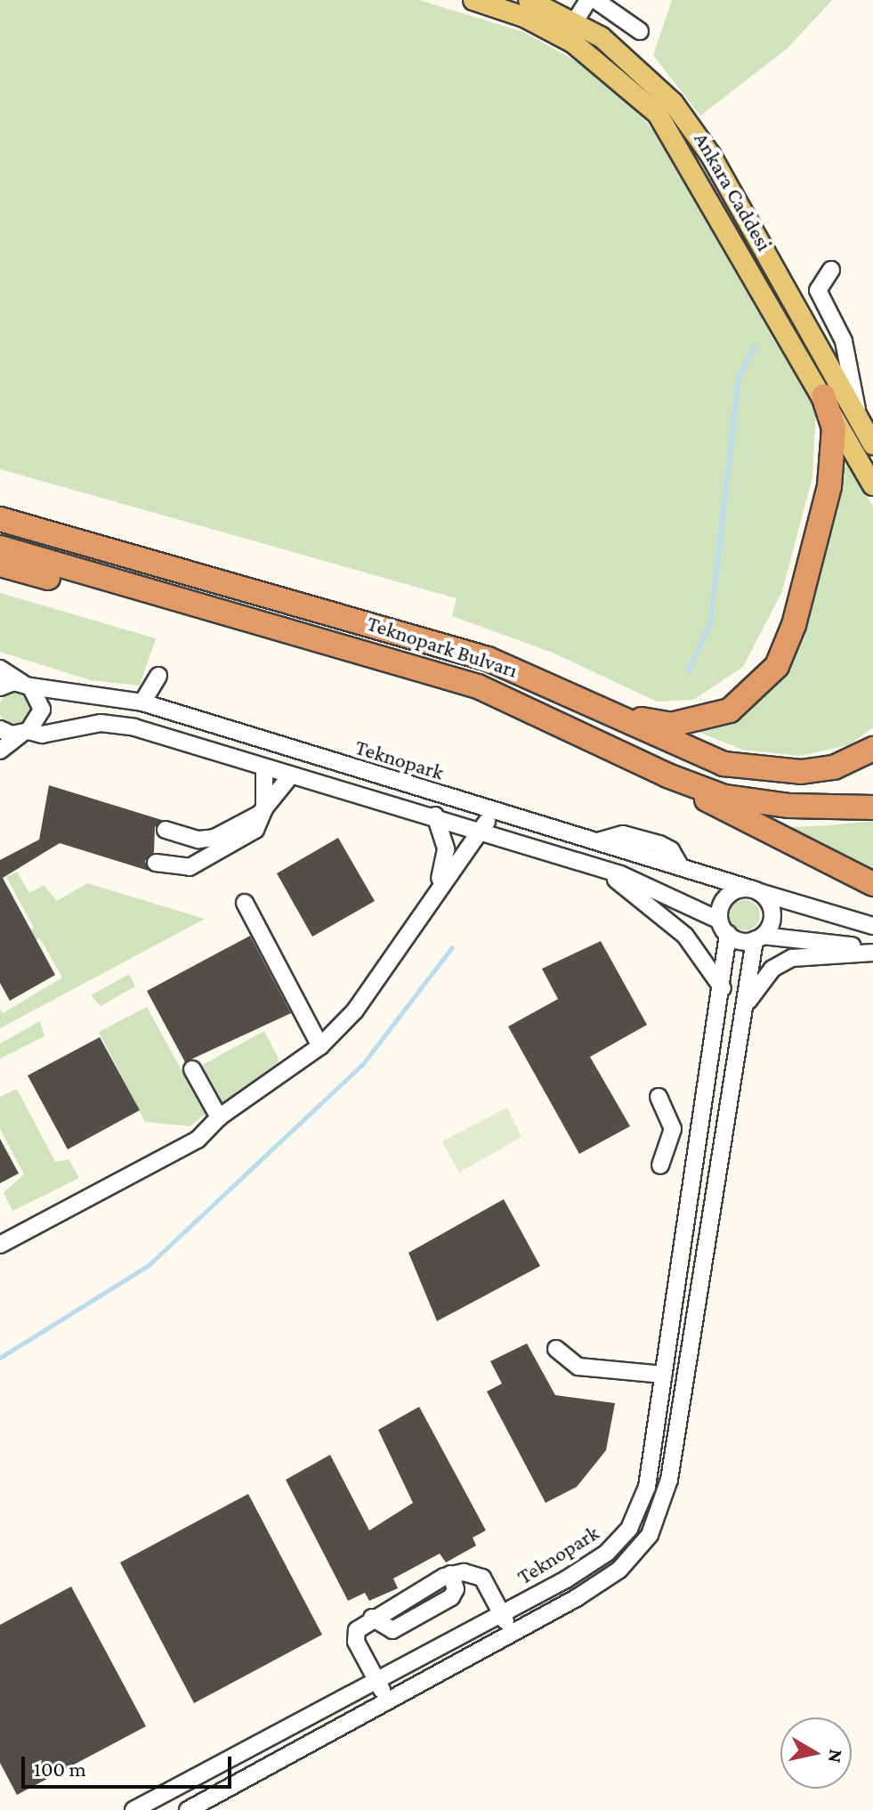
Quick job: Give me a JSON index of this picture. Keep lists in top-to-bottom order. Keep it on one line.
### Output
{"streets":{"highway":["Teknopark Bulvarı"],"main road":["Ankara Caddesi"],"street":["Teknopark"]},"scale_bar":"100 m","north":"right"}
